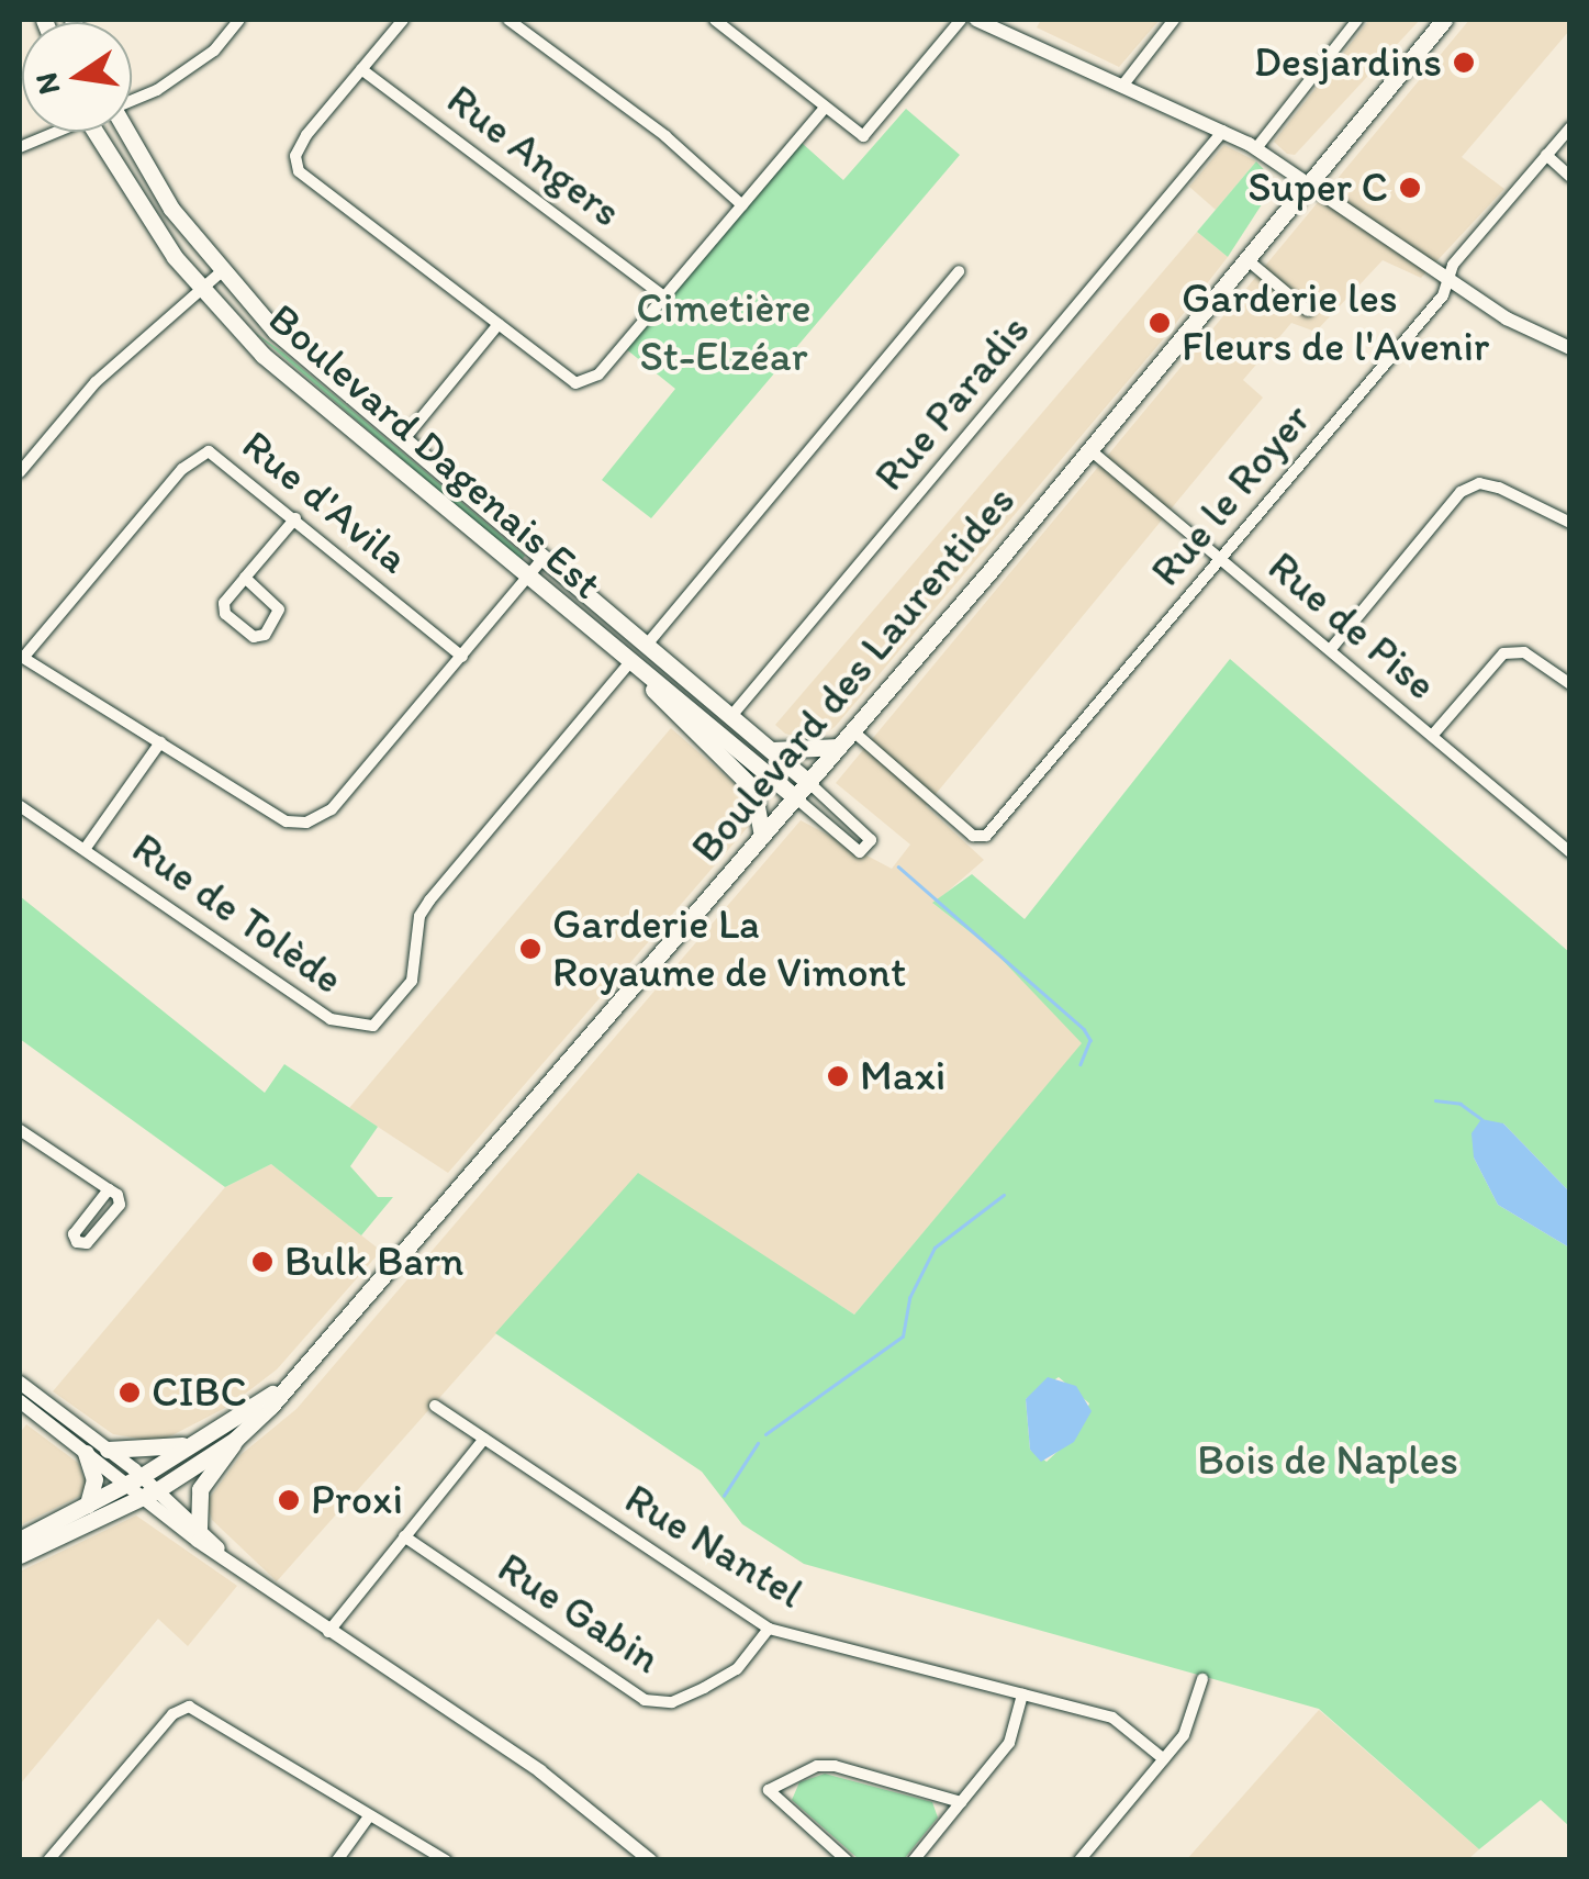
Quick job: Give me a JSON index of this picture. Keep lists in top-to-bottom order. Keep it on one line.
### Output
{"streets":{"main road":["Boulevard Dagenais Est","Boulevard des Laurentides"],"street":["Rue Angers","Rue Paradis","Rue le Royer","Rue d'Avila","Rue de Pise","Rue de Tolède","Rue Nantel","Rue Gabin"]},"crossings":[["Rue Paradis","Boulevard Dagenais Est"],["Boulevard Dagenais Est","Boulevard des Laurentides"],["Boulevard Dagenais Est","Rue de Tolède"],["Rue le Royer","Rue de Pise"],["Rue le Royer","Boulevard des Laurentides"],["Rue de Pise","Boulevard des Laurentides"],["Rue Nantel","Rue Gabin"]],"parks":["Cimetière St-Elzéar","Bois de Naples"],"places":["Desjardins","Super C","Garderie les Fleurs de l'Avenir","Garderie La Royaume de Vimont","Maxi","Bulk Barn","CIBC","Proxi"],"north":"left"}
